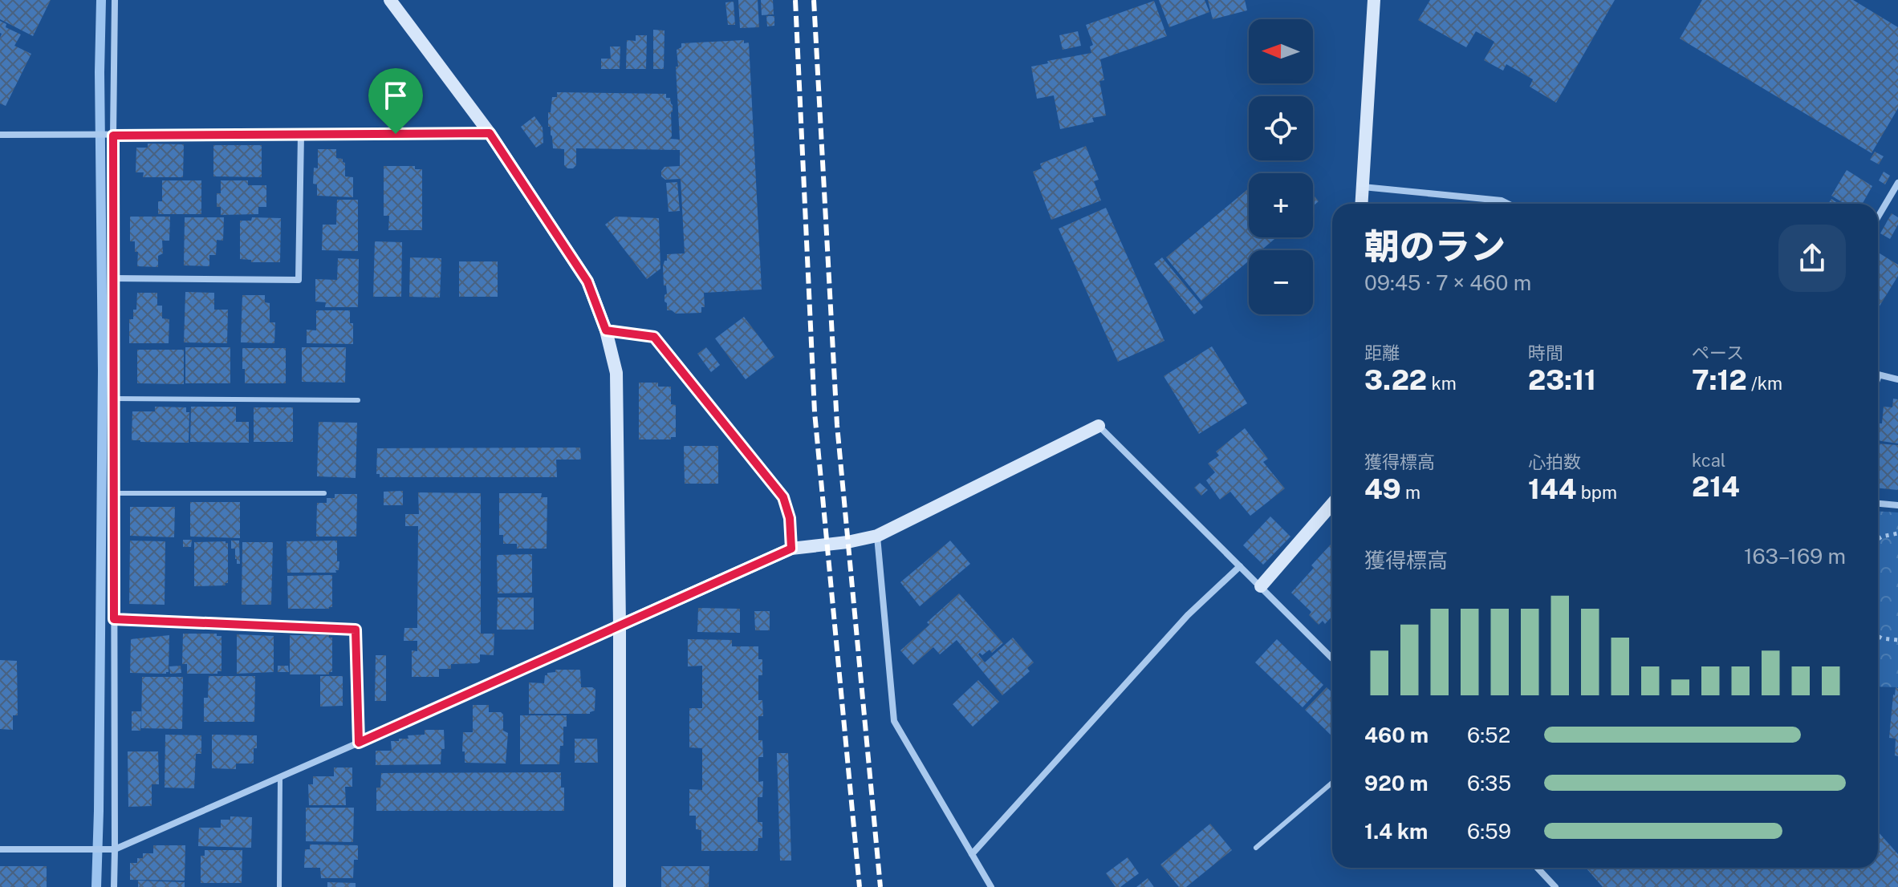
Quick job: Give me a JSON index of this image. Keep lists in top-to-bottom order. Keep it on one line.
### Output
{"north":"left","page":{"map_buttons":["+","−"],"heading":["朝のラン","09:45 · 7 × 460 m"],"stats":[["距離","3.22 km"],["時間","23:11"],["ペース","7:12 /km"],["獲得標高","49 m"],["心拍数","144 bpm"],["kcal","214"]],"chart":["獲得標高","163–169 m"],"list":[{"name":"460 m","note":"6:52"},{"name":"920 m","note":"6:35"},{"name":"1.4 km","note":"6:59"}]}}
